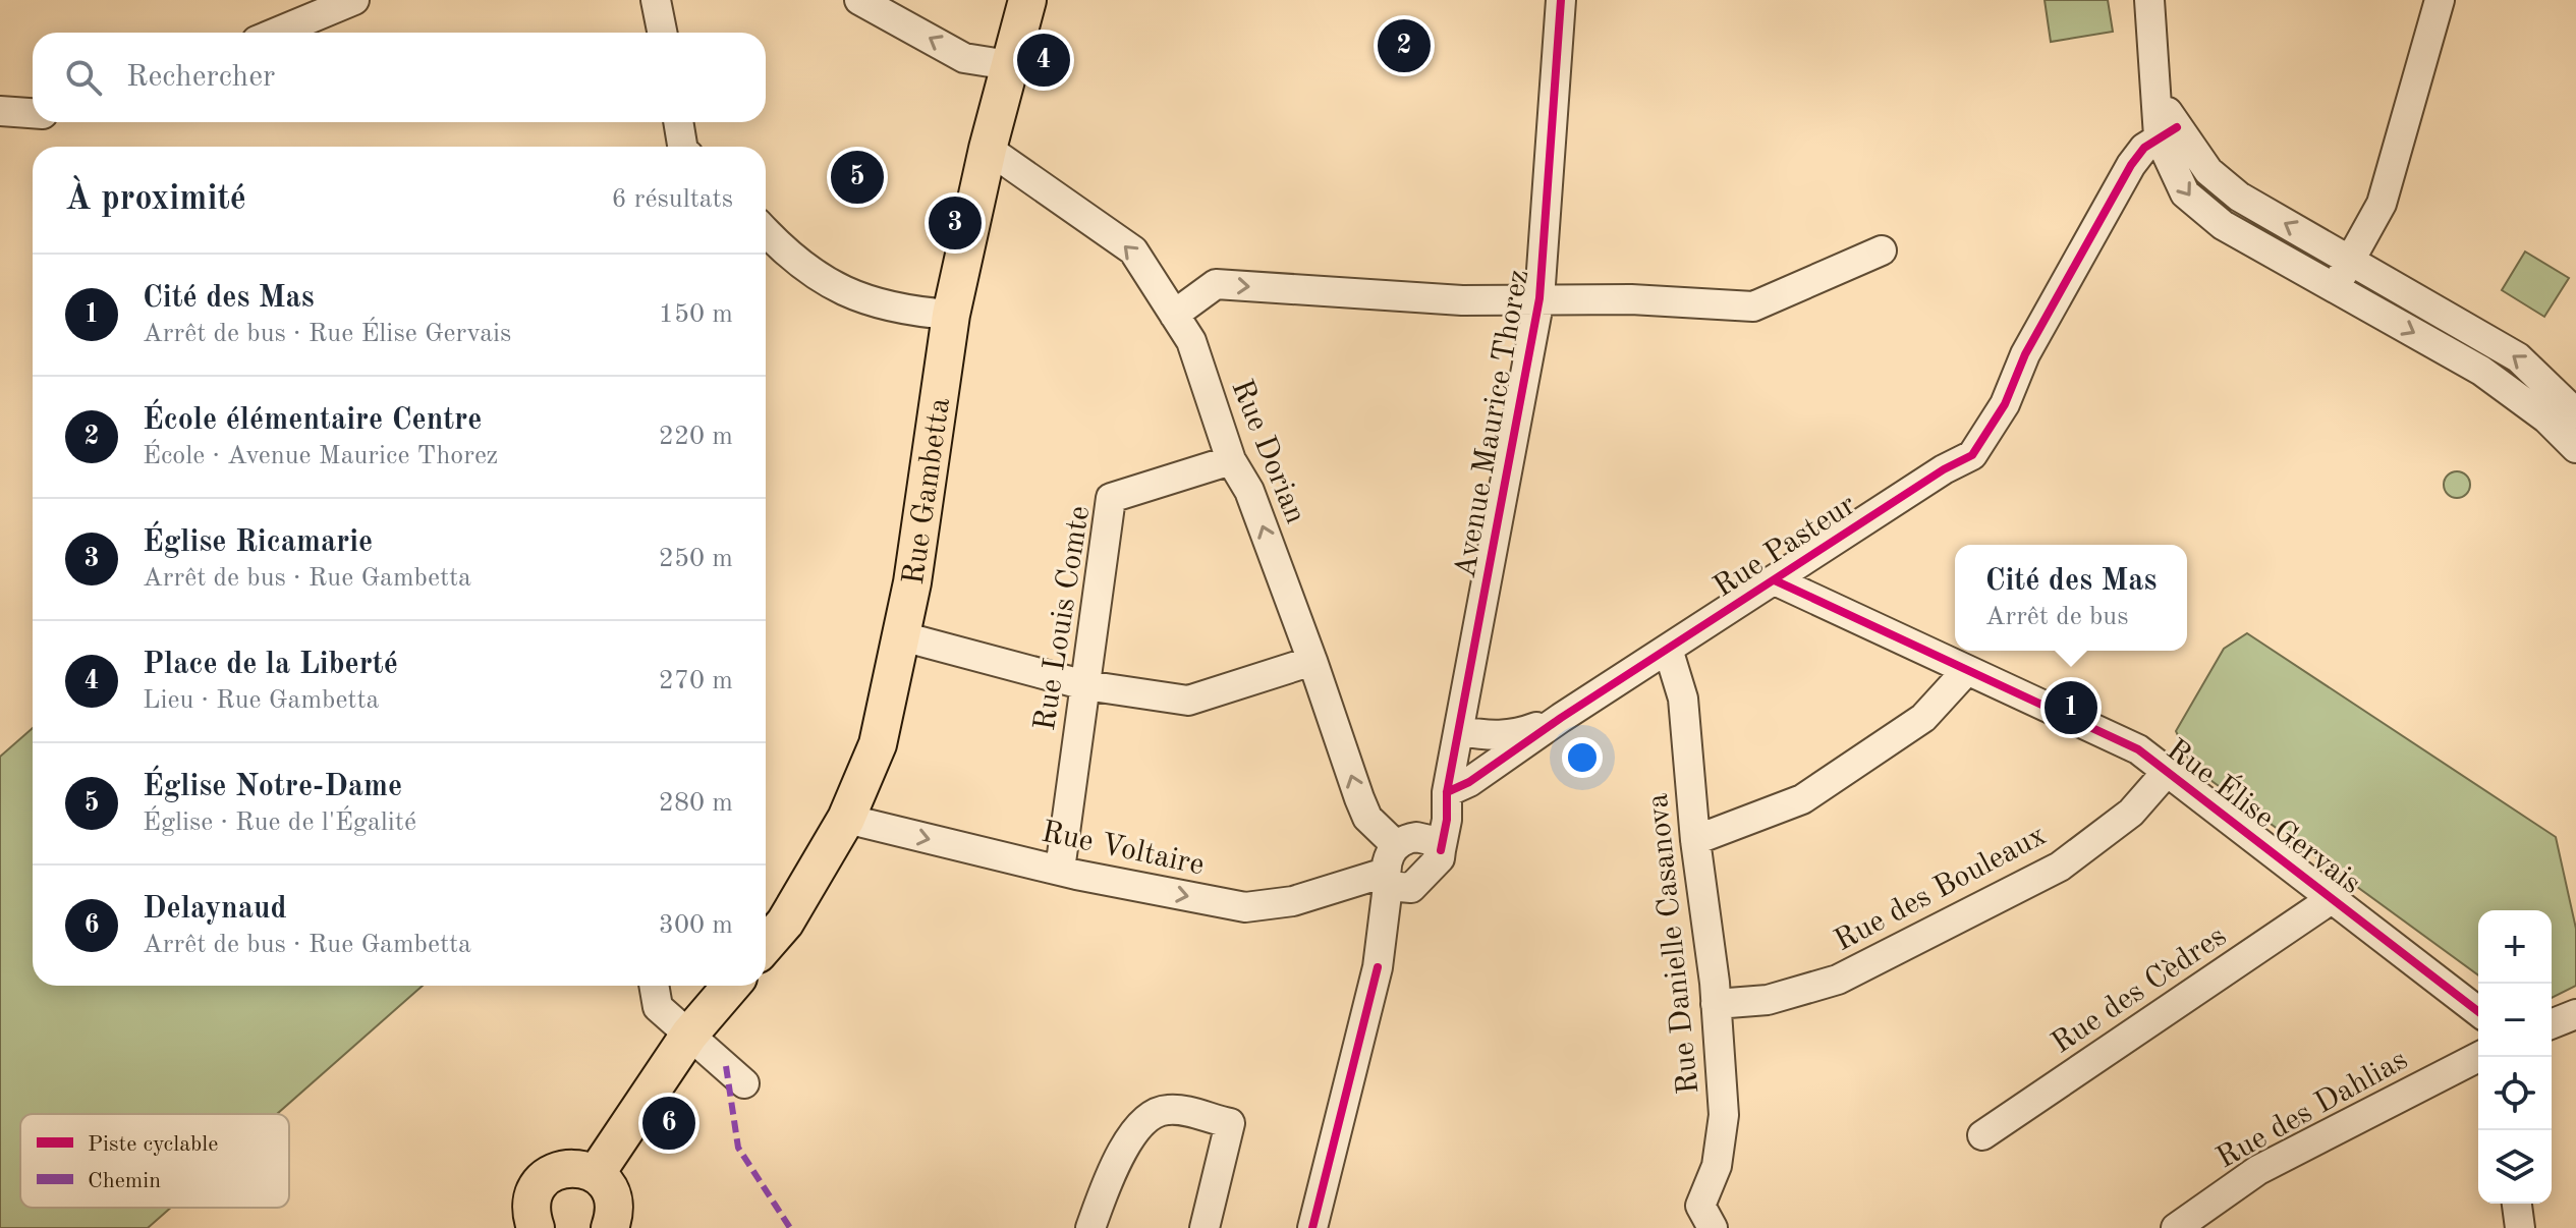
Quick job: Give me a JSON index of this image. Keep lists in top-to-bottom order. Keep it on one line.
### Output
{"streets":{"main road":["Rue Gambetta"],"street":["Avenue Maurice Thorez","Rue Dorian","Rue Pasteur","Rue Louis Comte","Rue Élise Gervais","Rue Voltaire","Rue des Bouleaux","Rue Danielle Casanova","Rue des Cèdres","Rue des Dahlias"]},"crossings":[["Avenue Maurice Thorez","Rue Dorian"],["Avenue Maurice Thorez","Rue Pasteur"],["Rue Dorian","Rue Gambetta"],["Rue Dorian","Rue Louis Comte"],["Rue Gambetta","Rue Voltaire"],["Rue Pasteur","Rue Élise Gervais"],["Rue Pasteur","Rue Danielle Casanova"],["Rue Louis Comte","Rue Voltaire"],["Rue Élise Gervais","Rue des Bouleaux"],["Rue Élise Gervais","Rue des Cèdres"],["Rue des Bouleaux","Rue Danielle Casanova"]],"one_way":["Rue Dorian"],"legend":["Piste cyclable","Chemin"],"page":{"pins":["2","4","5","3","1","6"],"search":"Rechercher","heading":["À proximité","6 résultats"],"list":[{"mark":"1","name":"Cité des Mas","note":"Arrêt de bus · Rue Élise Gervais","value":"150 m"},{"mark":"2","name":"École élémentaire Centre","note":"École · Avenue Maurice Thorez","value":"220 m"},{"mark":"3","name":"Église Ricamarie","note":"Arrêt de bus · Rue Gambetta","value":"250 m"},{"mark":"4","name":"Place de la Liberté","note":"Lieu · Rue Gambetta","value":"270 m"},{"mark":"5","name":"Église Notre-Dame","note":"Église · Rue de l'Égalité","value":"280 m"},{"mark":"6","name":"Delaynaud","note":"Arrêt de bus · Rue Gambetta","value":"300 m"}],"popup":["Cité des Mas","Arrêt de bus"],"map_buttons":["+","−"]}}
